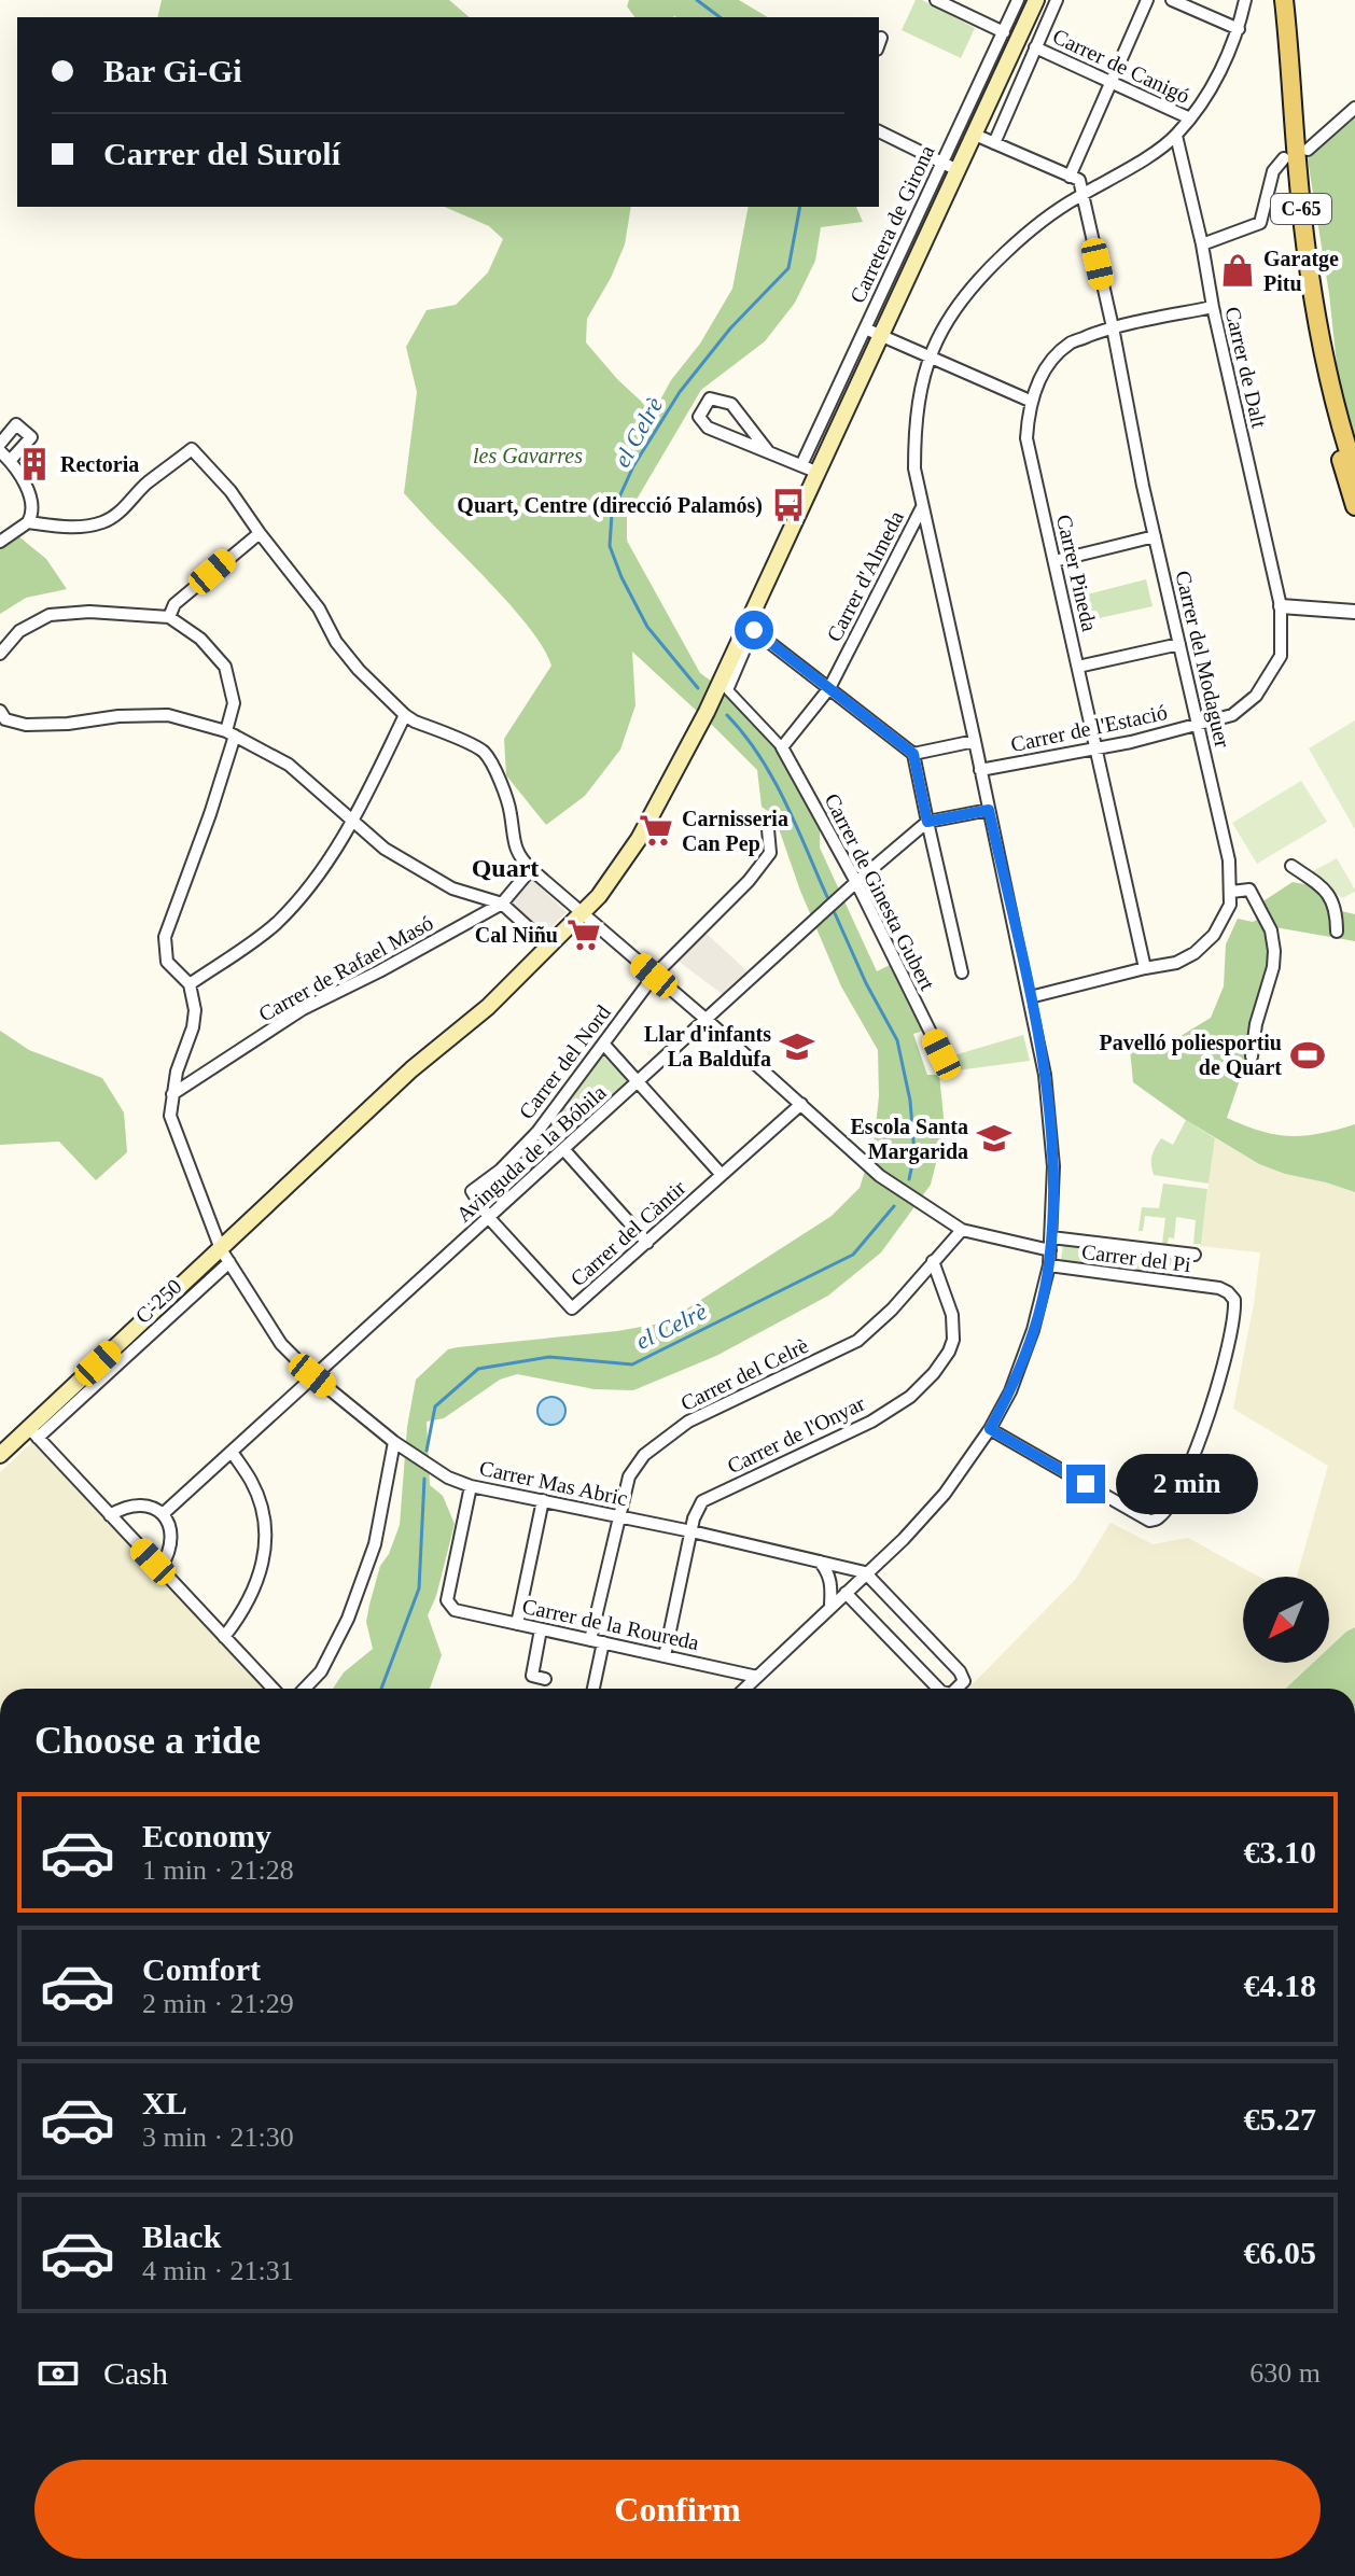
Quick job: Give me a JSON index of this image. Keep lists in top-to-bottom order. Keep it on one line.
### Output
{"streets":{"main road":["C-65","C-250"],"street":["Carrer de Canigó","Carretera de Girona","Carrer de Dalt","Carrer Pineda","Carrer d'Almeda","Carrer del Modaguer","Carrer de l'Estació","Carrer de Ginesta Gubert","Carrer de Rafael Masó","Carrer del Nord","Avinguda de la Bóbila","Carrer del Càntir","Carrer del Pi","Carrer del Celrè","Carrer de l'Onyar","Carrer Mas Abric","Carrer de la Roureda"]},"crossings":[["Carrer de Dalt","Carrer Pineda"],["Carrer de Dalt","Carrer de l'Estació"],["Carrer Pineda","Carrer del Modaguer"],["Carrer Pineda","Carrer de l'Estació"],["Carrer d'Almeda","Carrer de Ginesta Gubert"],["Carrer del Modaguer","Carrer de l'Estació"],["Carrer de Ginesta Gubert","Avinguda de la Bóbila"],["Carrer de Rafael Masó","Carrer del Pi"],["Carrer de Rafael Masó","Carrer Mas Abric"],["Carrer del Nord","Avinguda de la Bóbila"],["Carrer del Nord","Carrer del Càntir"],["Carrer del Nord","Carrer del Pi"],["Avinguda de la Bóbila","Carrer del Càntir"],["Avinguda de la Bóbila","Carrer del Pi"],["Avinguda de la Bóbila","Carrer Mas Abric"],["Carrer del Càntir","Carrer del Pi"],["Carrer del Pi","C-250"],["Carrer del Pi","Carrer del Celrè"],["C-250","Carrer Mas Abric"],["Carrer del Celrè","Carrer de l'Onyar"],["Carrer del Celrè","Carrer Mas Abric"],["Carrer del Celrè","Carrer de la Roureda"],["Carrer de l'Onyar","Carrer Mas Abric"],["Carrer de l'Onyar","Carrer de la Roureda"],["Carrer Mas Abric","Carrer de la Roureda"]],"districts":["Quart"],"water":["el Celrè"],"parks":["les Gavarres"],"places":{"shop":["Garatge Pitu"],"building":["Rectoria"],"bus stop":["Quart, Centre (direcció Palamós)"],"supermarket":["Carnisseria Can Pep","Cal Niñu"],"school or university":["Llar d'infants La Baldufa","Escola Santa Margarida"],"sports":["Pavelló poliesportiu de Quart"]},"north":"bottom left","page":{"banner":["Bar Gi-Gi","Carrer del Surolí"],"bubble":"2 min","heading":"Choose a ride","list":[{"name":"Economy","note":"1 min · 21:28","value":"€3.10"},{"name":"Comfort","note":"2 min · 21:29","value":"€4.18"},{"name":"XL","note":"3 min · 21:30","value":"€5.27"},{"name":"Black","note":"4 min · 21:31","value":"€6.05"}],"pay":["Cash","630 m"],"buttons":"Confirm"}}
